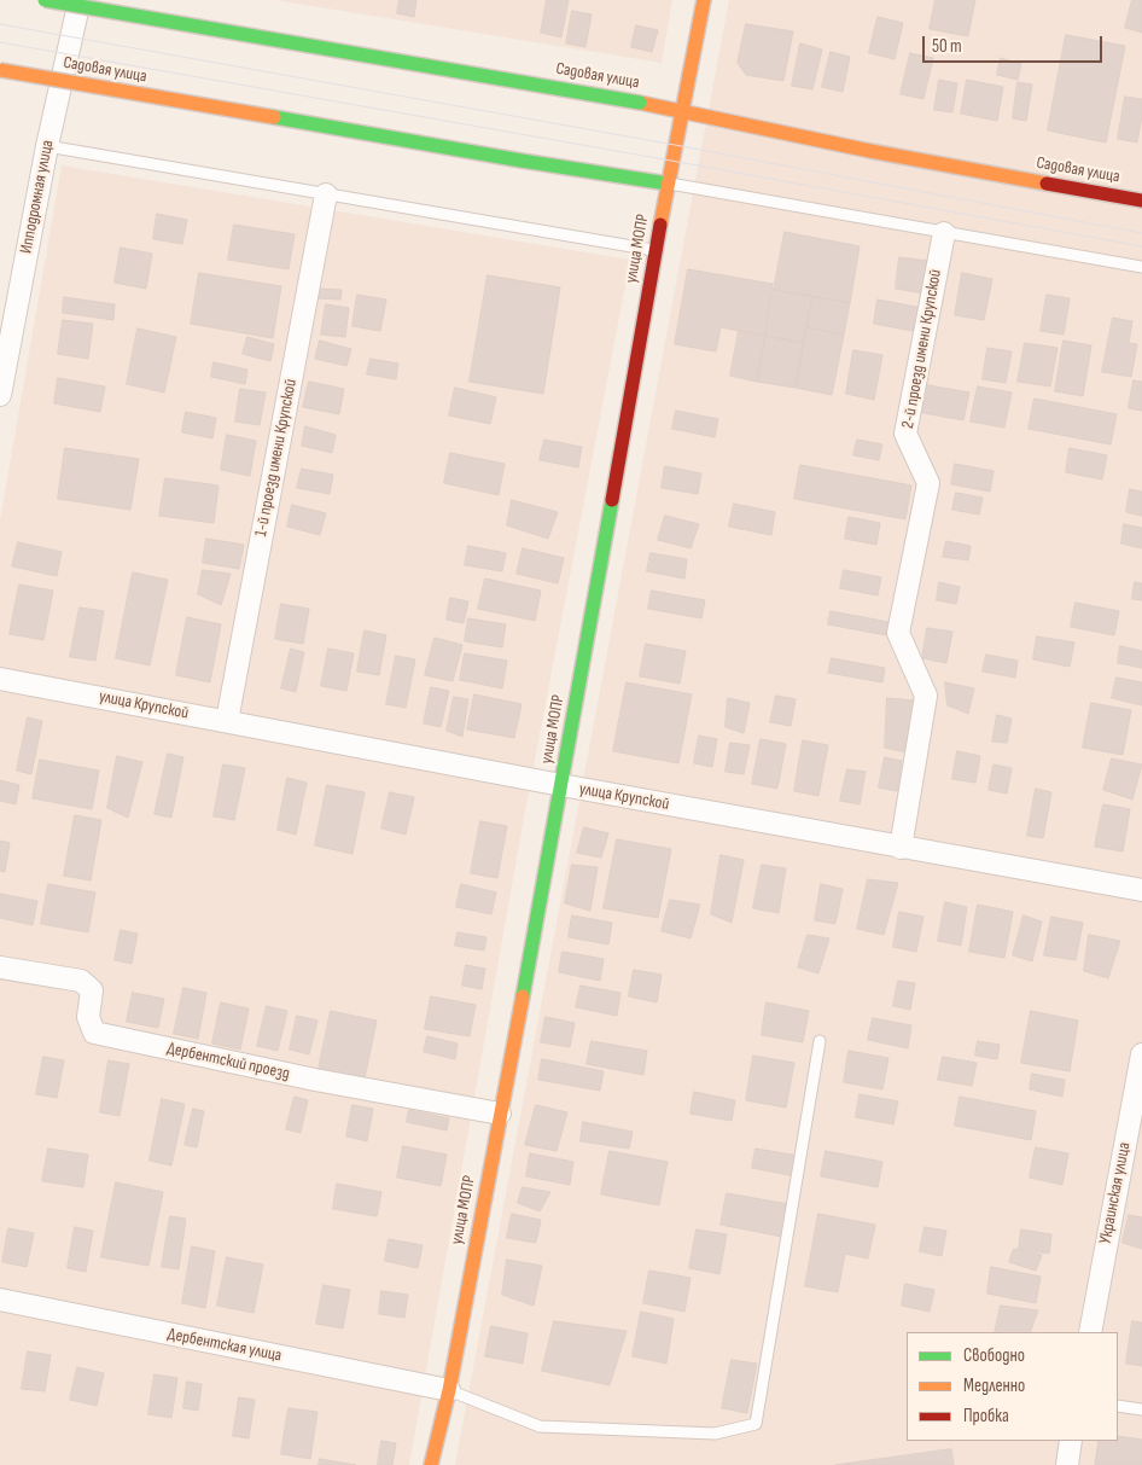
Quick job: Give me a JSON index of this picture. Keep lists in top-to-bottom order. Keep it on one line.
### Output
{"streets":{"main road":["Садовая улица","улица МОПР"],"street":["Ипподромная улица","2-й проезд имени Крупской","1-й проезд имени Крупской","улица Крупской","Дербентский проезд","Украинская улица","Дербентская улица"]},"crossings":[["Садовая улица","улица МОПР"],["улица МОПР","улица Крупской"],["улица МОПР","Дербентский проезд"],["улица МОПР","Дербентская улица"],["2-й проезд имени Крупской","улица Крупской"],["1-й проезд имени Крупской","улица Крупской"]],"legend":["Свободно","Медленно","Пробка"],"scale_bar":"50 m"}
